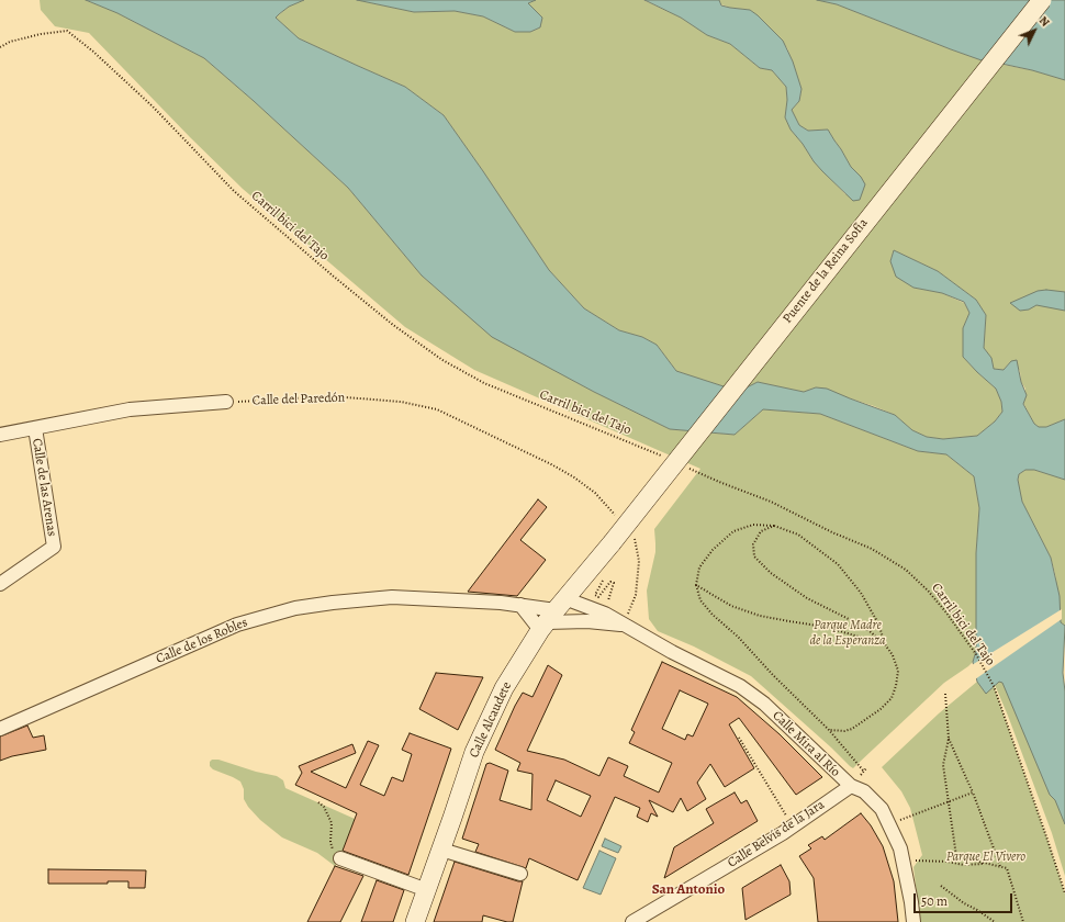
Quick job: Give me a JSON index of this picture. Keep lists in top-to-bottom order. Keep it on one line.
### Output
{"streets":{"main road":["Puente de la Reina Sofía","Calle Alcaudete"],"street":["Calle de las Arenas","Calle de los Robles","Calle Mira al Río","Calle Belvís de la Jara"],"path":["Carril bici del Tajo","Calle del Paredón"]},"crossings":[["Puente de la Reina Sofía","Calle Alcaudete"],["Calle de los Robles","Calle Alcaudete"],["Calle de los Robles","Calle Mira al Río"],["Calle Alcaudete","Calle Mira al Río"],["Calle Mira al Río","Calle Belvís de la Jara"]],"districts":["San Antonio"],"parks":["Parque Madre de la Esperanza","Parque El Vivero"],"scale_bar":"50 m","north":"top right"}
